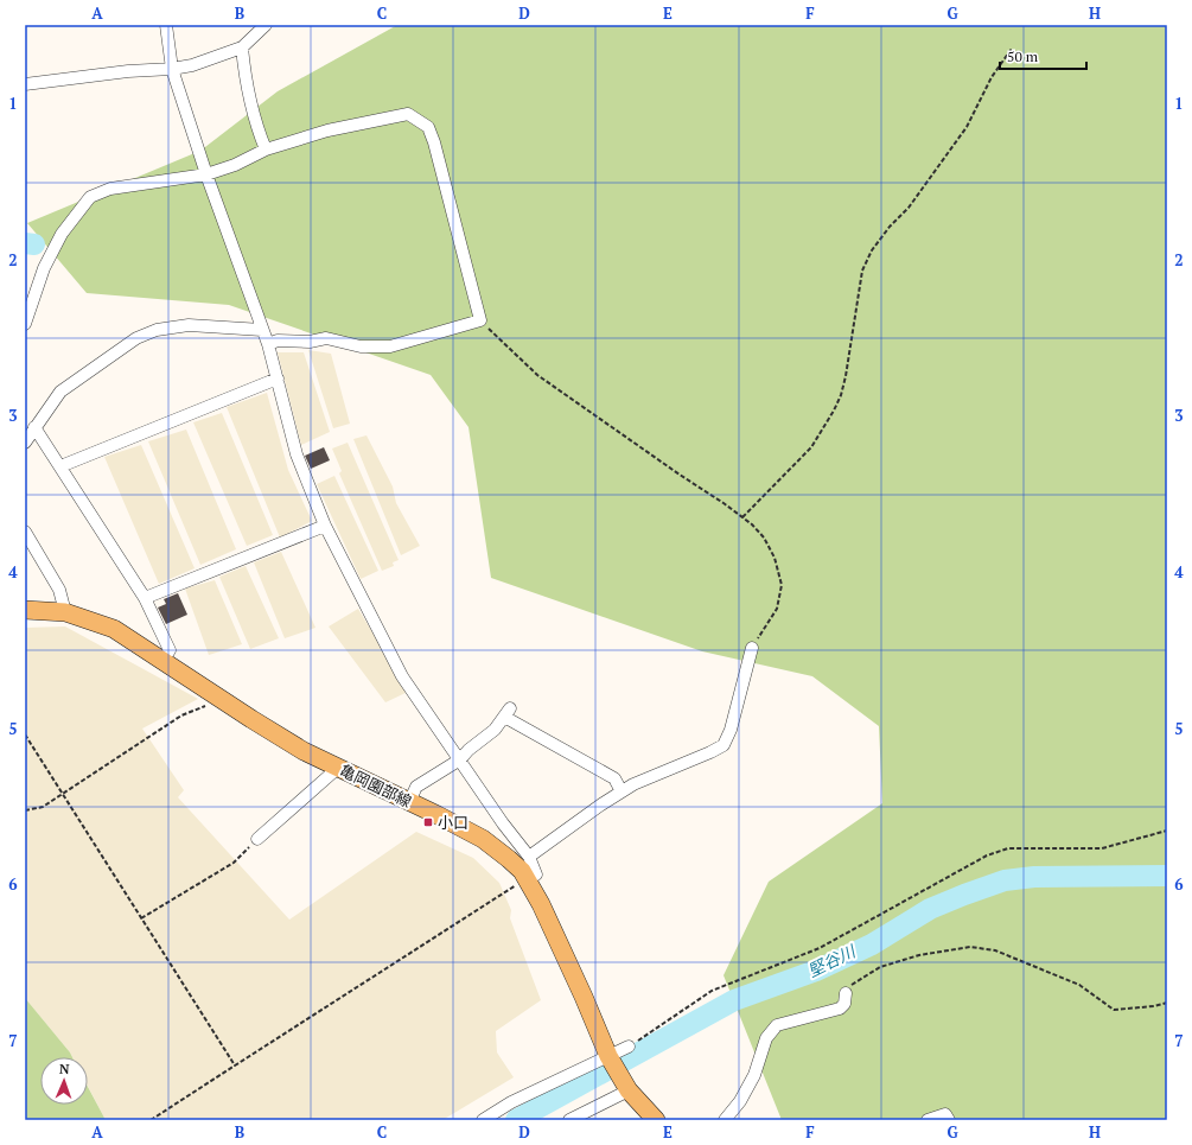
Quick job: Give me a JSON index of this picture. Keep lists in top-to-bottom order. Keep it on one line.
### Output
{"streets":{"main road":["亀岡園部線"]},"water":["堅谷川"],"places":{"transit":["小口"]},"scale_bar":"50 m","north":"top","grid":{"columns":["A","B","C","D","E","F","G","H"],"rows":["1","2","3","4","5","6","7"]}}
